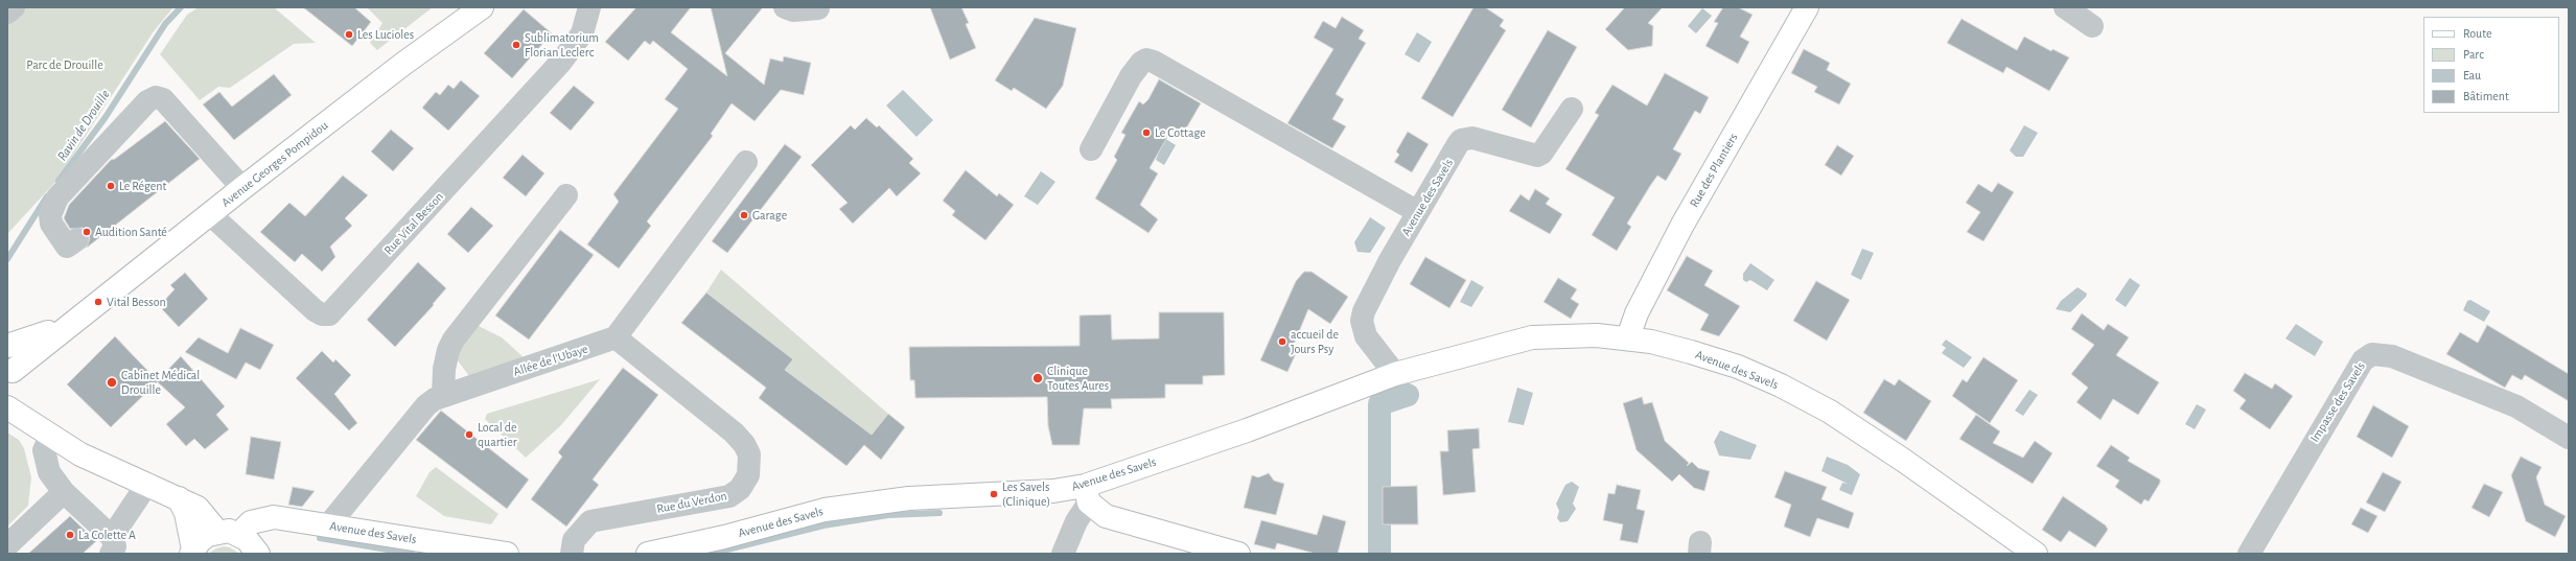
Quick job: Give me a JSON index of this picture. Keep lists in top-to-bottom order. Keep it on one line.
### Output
{"streets":{"street":["Avenue Georges Pompidou","Rue des Plantiers","Avenue des Savels","Rue Vital Besson","Allée de l'Ubaye","Impasse des Savels","Rue du Verdon"]},"crossings":[["Avenue Georges Pompidou","Rue Vital Besson"],["Rue des Plantiers","Avenue des Savels"],["Avenue des Savels","Allée de l'Ubaye"],["Allée de l'Ubaye","Rue du Verdon"]],"water":["Ravin de Drouille"],"parks":["Parc de Drouille"],"places":["Les Lucioles","Sublimatorium Florian Leclerc","Le Cottage","Le Régent","Garage","Audition Santé","Vital Besson","accueil de Jours Psy","Clinique Toutes Aures","Cabinet Médical Drouille","Local de quartier","Les Savels (Clinique)","La Colette A"],"legend":["Route","Parc","Eau","Bâtiment"]}
